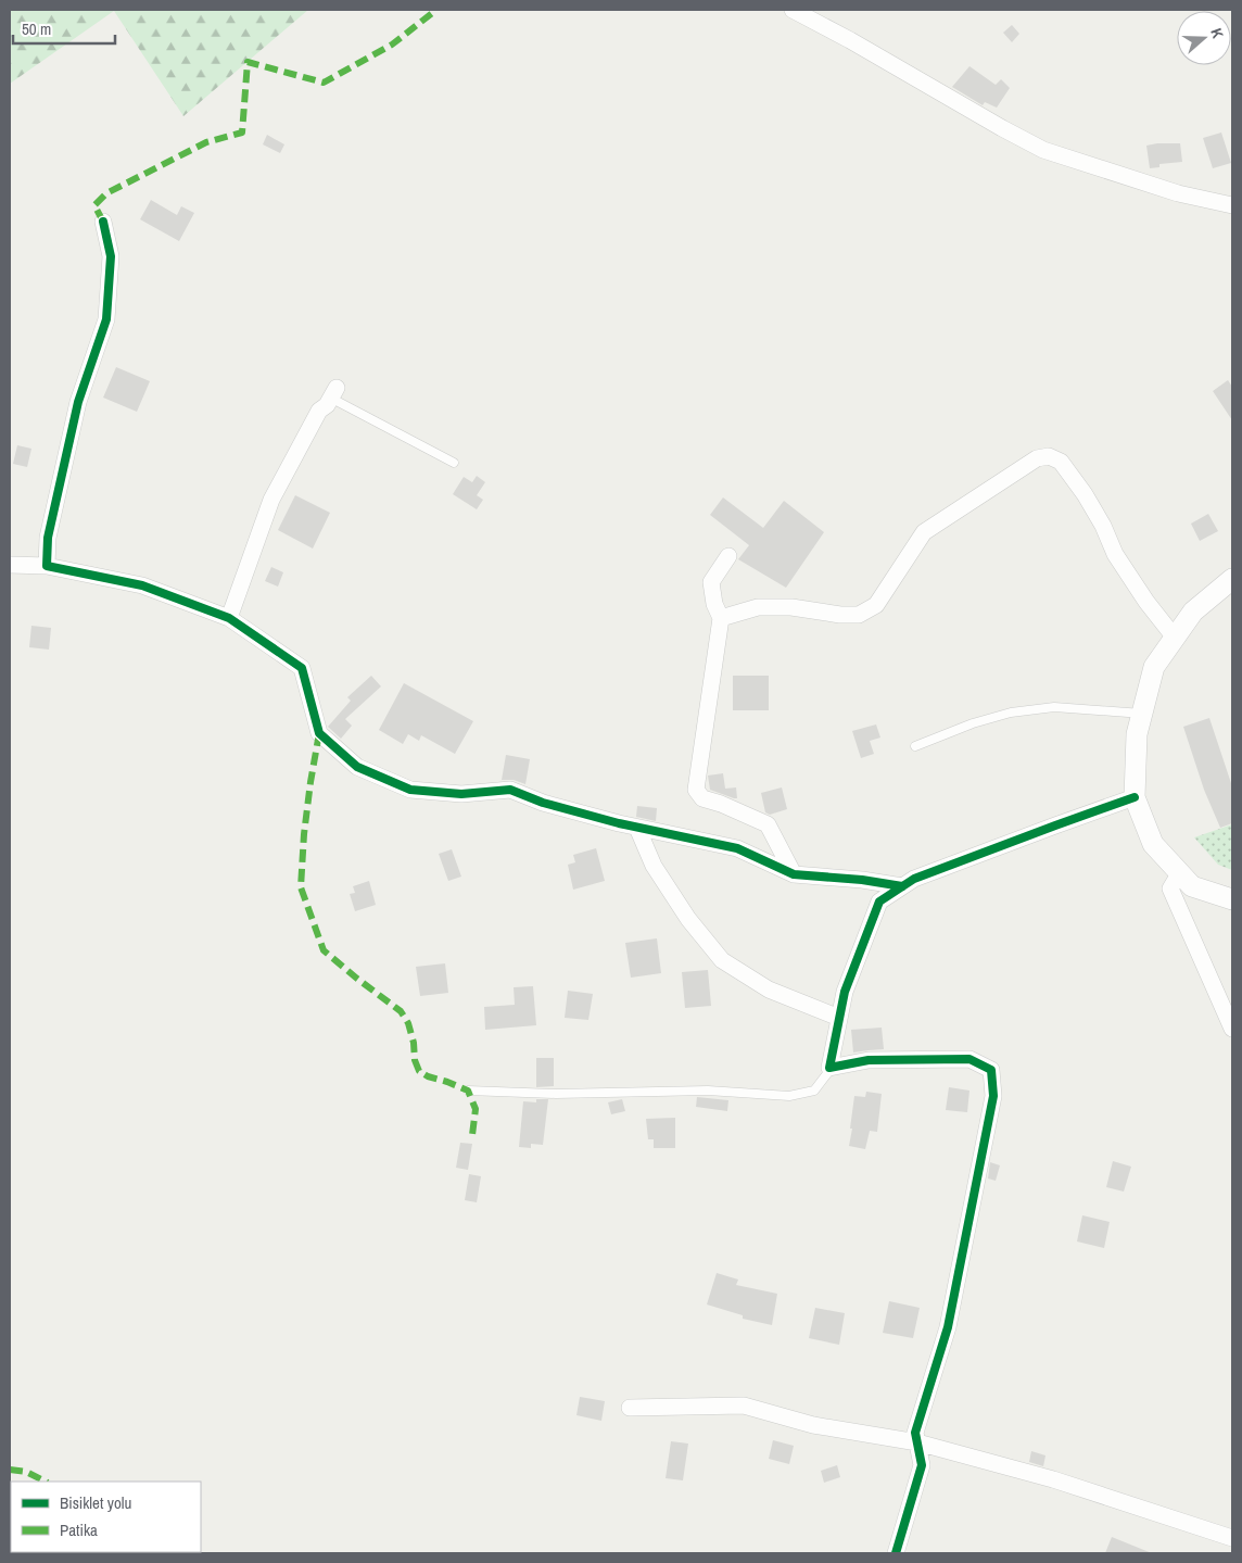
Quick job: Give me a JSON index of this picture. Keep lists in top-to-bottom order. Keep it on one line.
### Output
{"legend":["Bisiklet yolu","Patika"],"scale_bar":"50 m","north":"right"}
